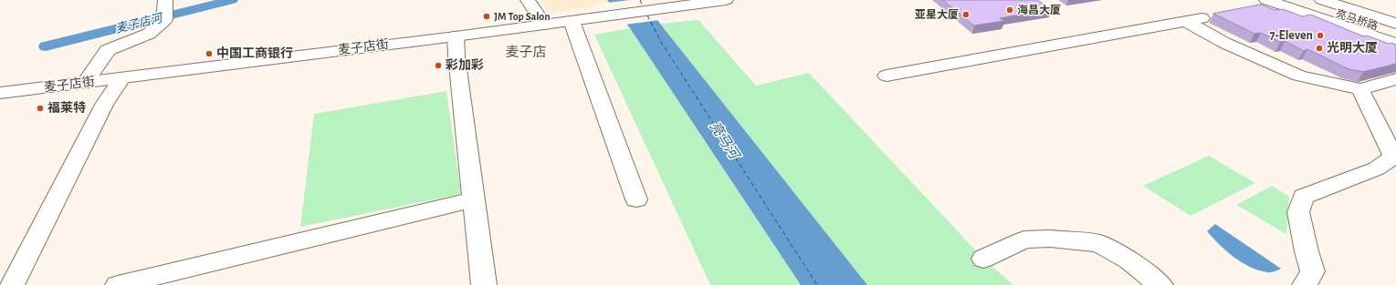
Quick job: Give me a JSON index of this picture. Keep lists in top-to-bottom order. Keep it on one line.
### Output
{"streets":{"street":["亮马桥路","麦子店街"]},"districts":["麦子店"],"water":["麦子店河","亮马河"],"places":["海昌大厦","亚星大厦","JM Top Salon","7-Eleven","光明大厦","中国工商银行","彩加彩","福莱特"]}
